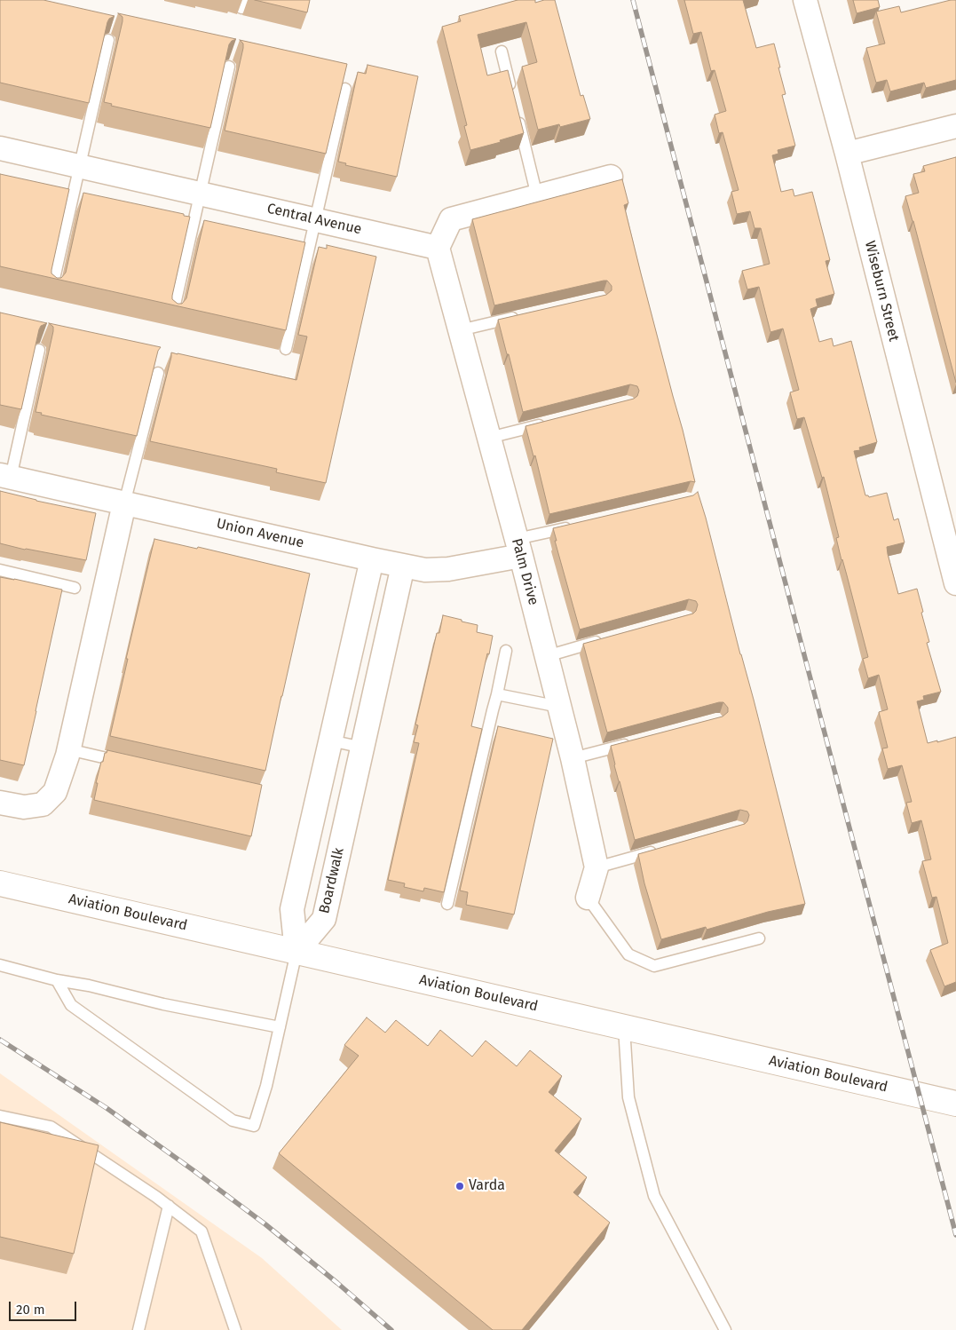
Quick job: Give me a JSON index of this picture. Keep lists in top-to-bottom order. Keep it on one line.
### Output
{"streets":{"main road":["Aviation Boulevard"],"street":["Central Avenue","Wiseburn Street","Union Avenue","Palm Drive","Boardwalk"]},"crossings":[["Central Avenue","Palm Drive"],["Union Avenue","Palm Drive"],["Union Avenue","Boardwalk"],["Boardwalk","Aviation Boulevard"]],"places":["Varda"],"scale_bar":"20 m"}
